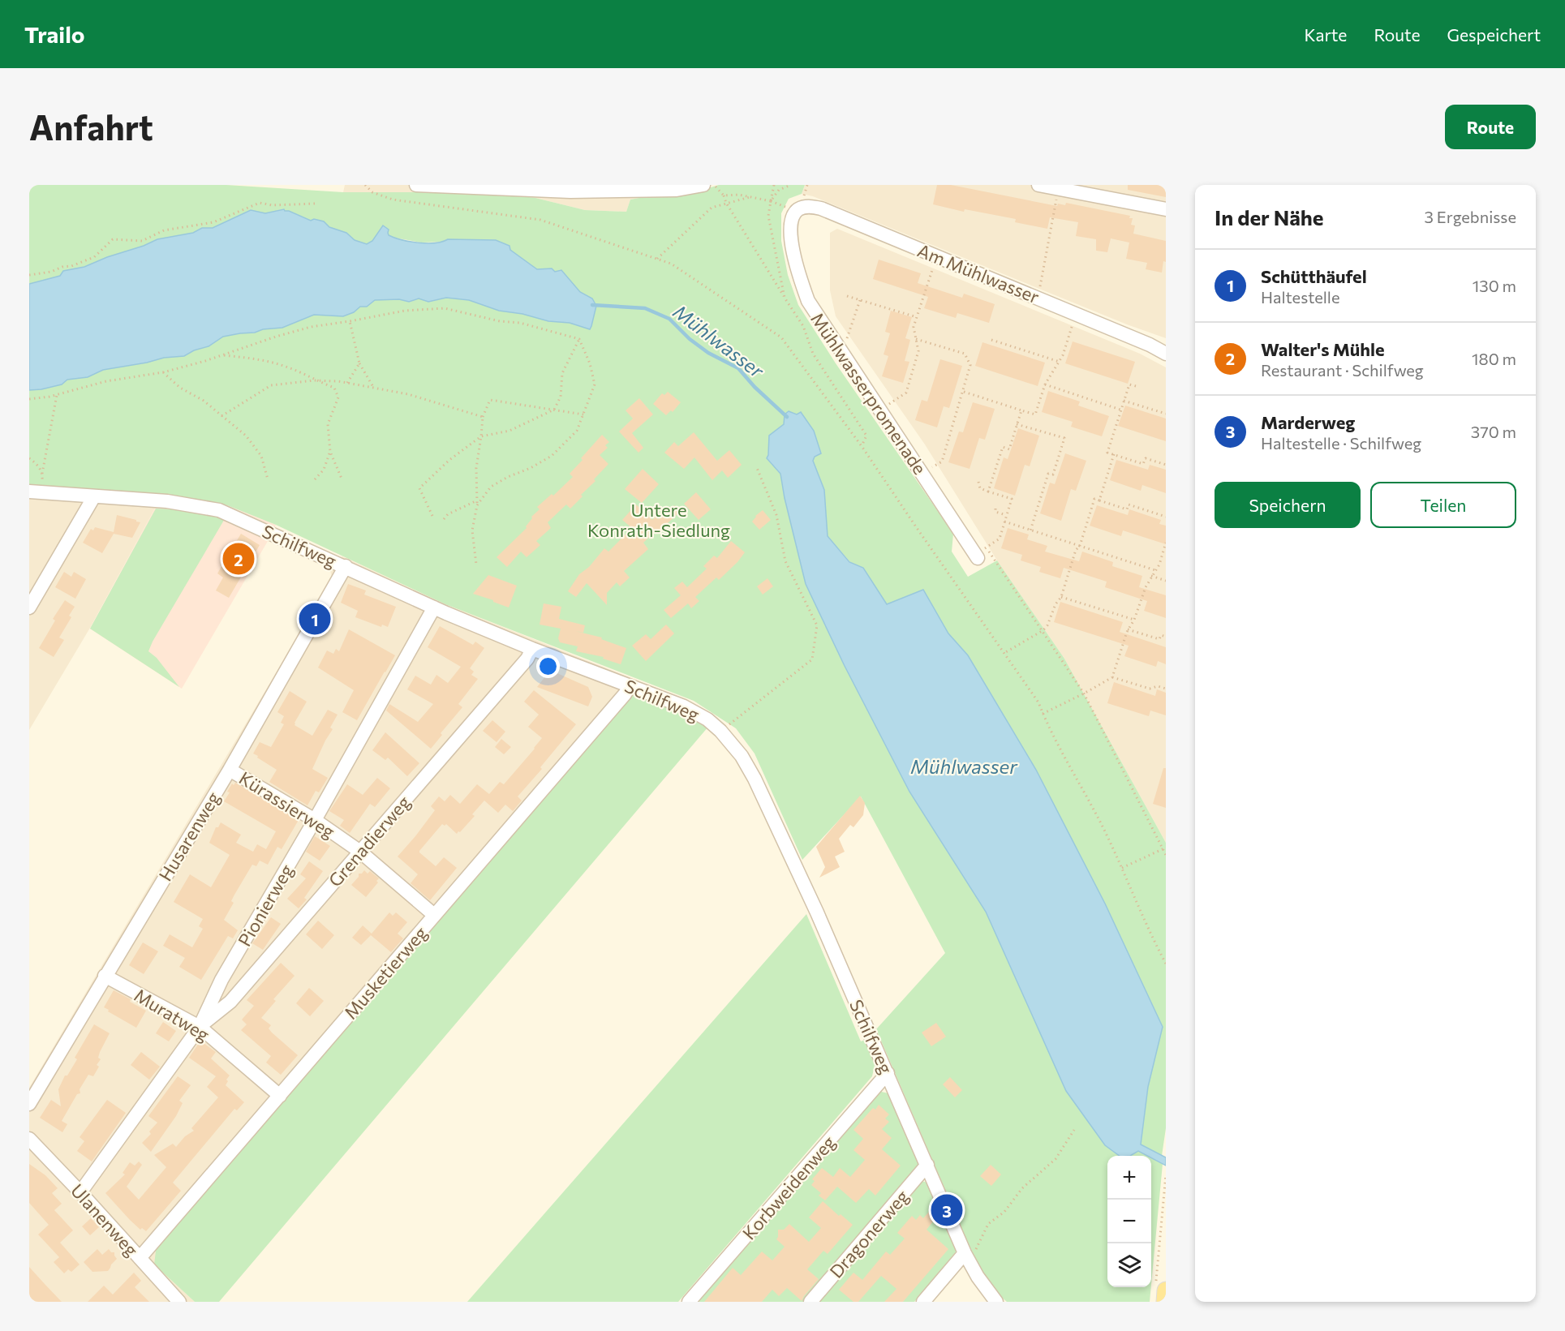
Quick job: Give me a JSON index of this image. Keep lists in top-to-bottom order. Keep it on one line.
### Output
{"streets":{"street":["Am Mühlwasser","Mühlwasserpromenade","Schilfweg","Kürassierweg","Husarenweg","Grenadierweg","Pionierweg","Musketierweg","Muratweg","Korbweidenweg","Ulanenweg","Dragonerweg"]},"crossings":[["Am Mühlwasser","Mühlwasserpromenade"],["Schilfweg","Husarenweg"],["Schilfweg","Grenadierweg"],["Schilfweg","Pionierweg"],["Schilfweg","Musketierweg"],["Schilfweg","Korbweidenweg"],["Schilfweg","Dragonerweg"],["Kürassierweg","Husarenweg"],["Kürassierweg","Grenadierweg"],["Kürassierweg","Pionierweg"],["Kürassierweg","Musketierweg"],["Husarenweg","Muratweg"],["Grenadierweg","Pionierweg"],["Grenadierweg","Muratweg"],["Pionierweg","Muratweg"],["Pionierweg","Ulanenweg"],["Musketierweg","Muratweg"],["Musketierweg","Ulanenweg"]],"water":["Mühlwasser"],"parks":["Untere Konrath-Siedlung"],"page":{"header":"Trailo","nav":["Karte","Route","Gespeichert"],"buttons":["Route",["Speichern","Teilen"]],"title":"Anfahrt","heading":["In der Nähe","3 Ergebnisse"],"list":[{"mark":"1","name":"Schütthäufel","note":"Haltestelle","value":"130 m"},{"mark":"2","name":"Walter's Mühle","note":"Restaurant · Schilfweg","value":"180 m"},{"mark":"3","name":"Marderweg","note":"Haltestelle · Schilfweg","value":"370 m"}],"pins":["2","1","3"],"map_buttons":["+","−"]}}
